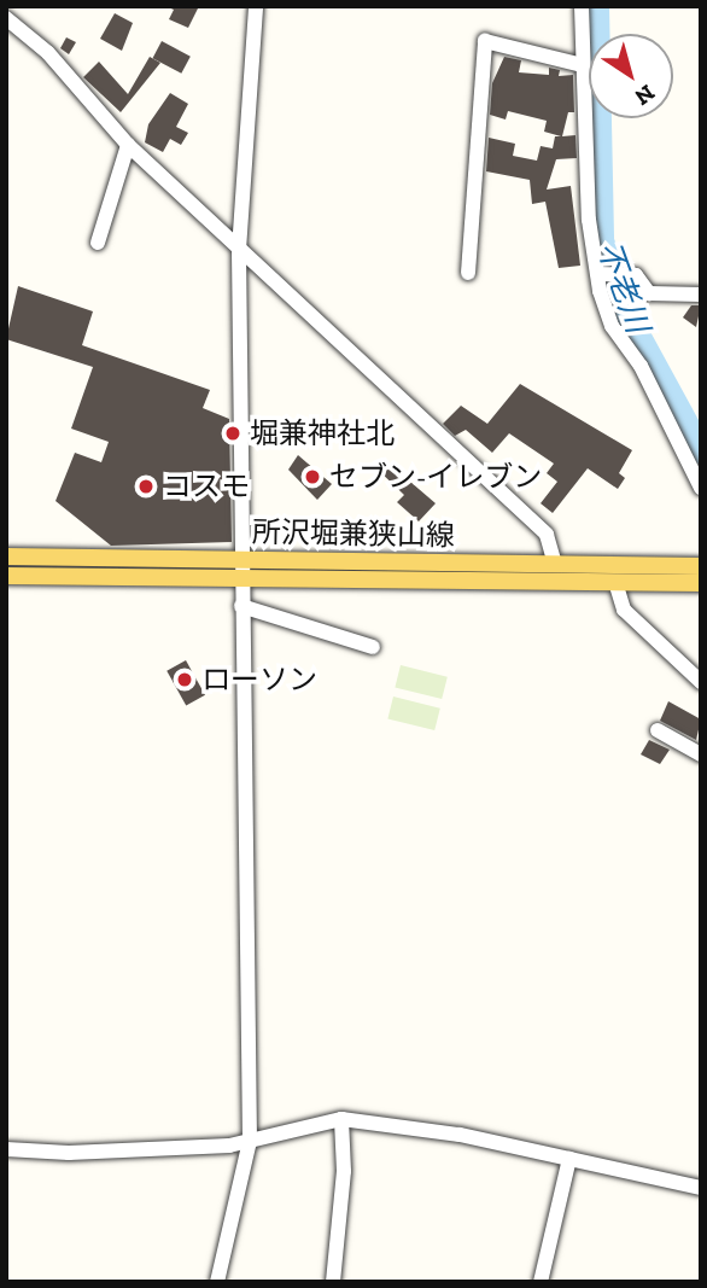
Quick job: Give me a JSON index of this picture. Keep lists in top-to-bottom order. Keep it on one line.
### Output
{"streets":{"main road":["所沢堀兼狭山線"]},"water":["不老川"],"places":["堀兼神社北","セブン-イレブン","コスモ","ローソン"],"north":"bottom right"}
